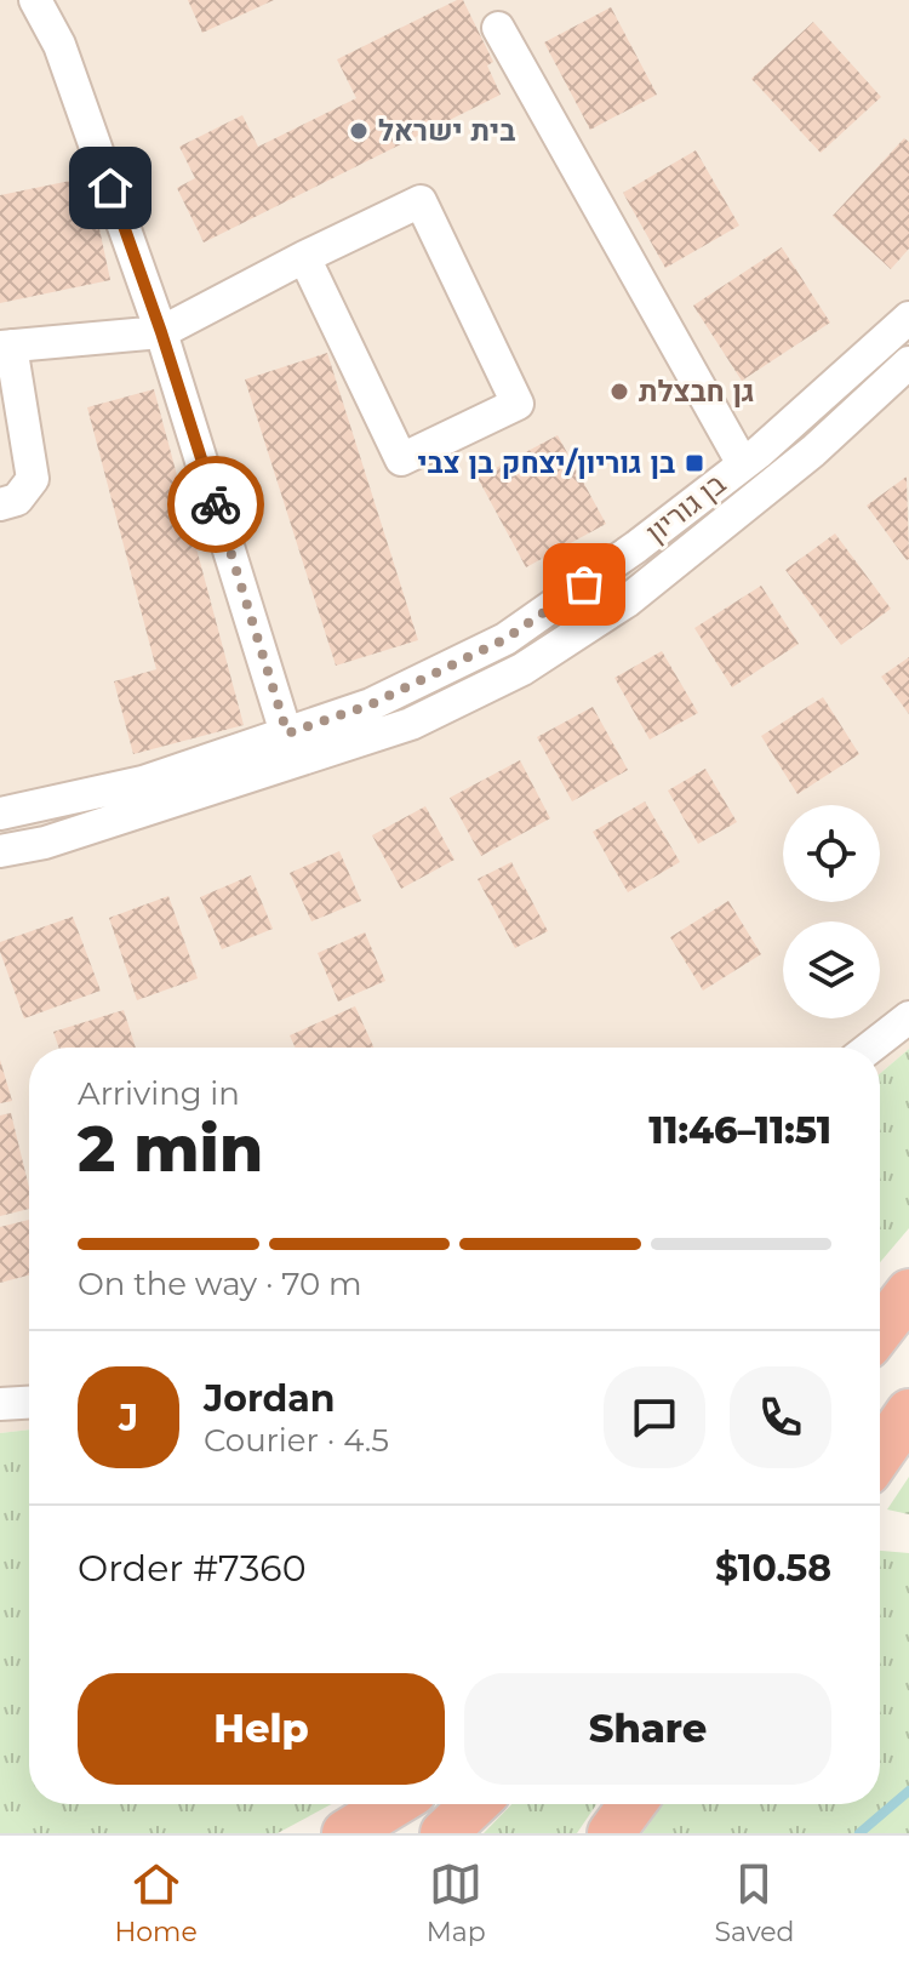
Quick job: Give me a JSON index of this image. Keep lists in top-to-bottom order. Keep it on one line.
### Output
{"streets":{"street":["בן גוריון"]},"places":{"other":["בית ישראל","גן חבצלת"],"transit":["בן גוריון/יצחק בן צבי"]},"page":{"heading":["2 min","Arriving in","11:46–11:51"],"panel":["Jordan","Courier · 4.5","Order #7360","$10.58"],"bar":"On the way · 70 m","round":"J","buttons":["Help","Share"],"tabs":["Home","Map","Saved"]}}
